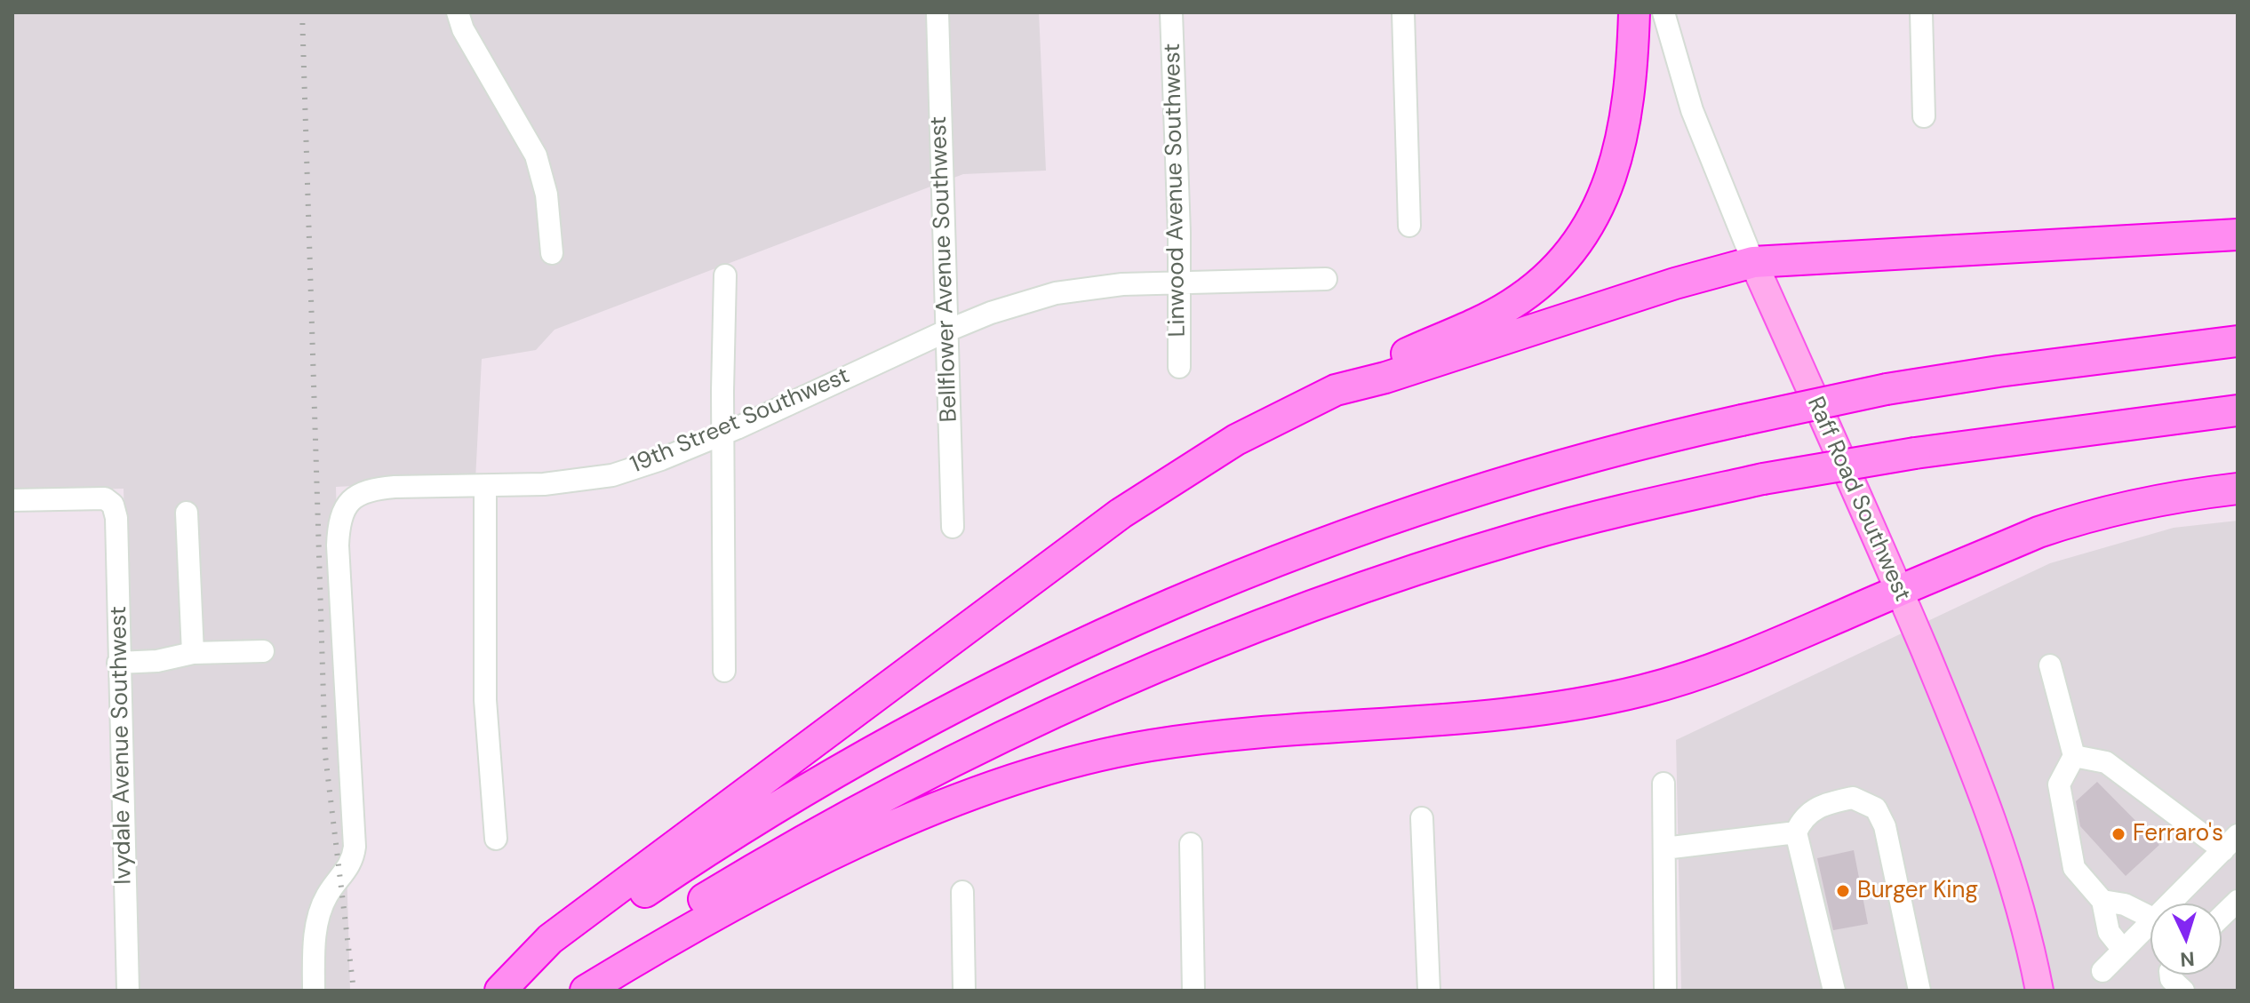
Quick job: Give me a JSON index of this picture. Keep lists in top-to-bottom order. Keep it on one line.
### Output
{"streets":{"main road":["Raff Road Southwest"],"street":["Linwood Avenue Southwest","Bellflower Avenue Southwest","19th Street Southwest","Ivydale Avenue Southwest"]},"crossings":[["Linwood Avenue Southwest","19th Street Southwest"],["Bellflower Avenue Southwest","19th Street Southwest"]],"places":["Ferraro's","Burger King"],"north":"bottom"}
